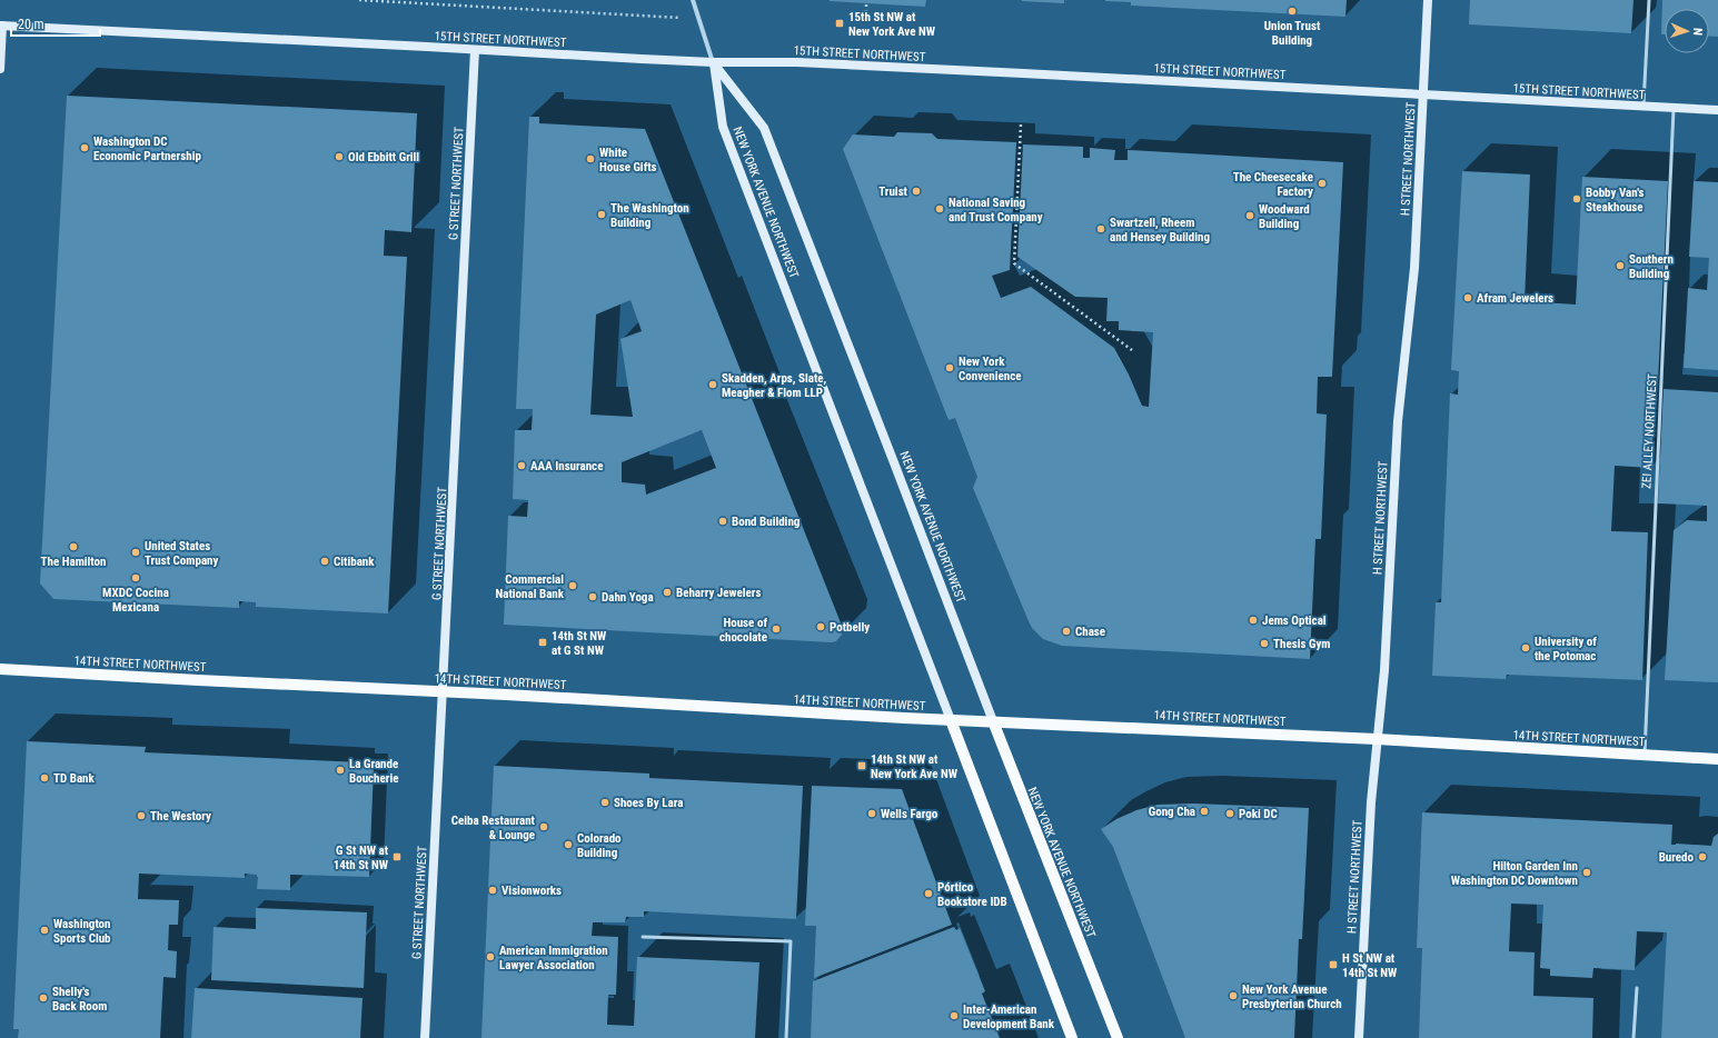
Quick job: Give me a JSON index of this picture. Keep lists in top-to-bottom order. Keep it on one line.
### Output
{"streets":{"main road":["15TH STREET NORTHWEST","H STREET NORTHWEST","G STREET NORTHWEST","NEW YORK AVENUE NORTHWEST","14TH STREET NORTHWEST"],"lane":["ZEI ALLEY NORTHWEST"]},"crossings":[["15TH STREET NORTHWEST","H STREET NORTHWEST"],["15TH STREET NORTHWEST","G STREET NORTHWEST"],["15TH STREET NORTHWEST","NEW YORK AVENUE NORTHWEST"],["15TH STREET NORTHWEST","ZEI ALLEY NORTHWEST"],["H STREET NORTHWEST","14TH STREET NORTHWEST"],["G STREET NORTHWEST","14TH STREET NORTHWEST"],["NEW YORK AVENUE NORTHWEST","14TH STREET NORTHWEST"],["ZEI ALLEY NORTHWEST","14TH STREET NORTHWEST"]],"places":{"other":["Union Trust Building","Washington DC Economic Partnership","Old Ebbitt Grill","White House Gifts","The Cheesecake Factory","Truist","Bobby Van's Steakhouse","National Saving and Trust Company","The Washington Building","Woodward Building","Swartzell, Rheem and Hensey Building","Southern Building","Afram Jewelers","New York Convenience","Skadden, Arps, Slate, Meagher & Flom LLP","AAA Insurance","Bond Building","The Hamilton","United States Trust Company","Citibank","MXDC Cocina Mexicana","Commercial National Bank","Beharry Jewelers","Dahn Yoga","Jems Optical","Potbelly","House of chocolate","Chase","Thesis Gym","University of the Potomac","La Grande Boucherie","TD Bank","Shoes By Lara","Gong Cha","Wells Fargo","Poki DC","The Westory","Ceiba Restaurant & Lounge","Colorado Building","Buredo","Hilton Garden Inn Washington DC Downtown","Visionworks","Pórtico Bookstore IDB","Washington Sports Club","American Immigration Lawyer Association","New York Avenue Presbyterian Church","Shelly's Back Room","Inter-American Development Bank"],"transit":["15th St NW at New York Ave NW","14th St NW at G St NW","14th St NW at New York Ave NW","G St NW at 14th St NW","H St NW at 14th St NW"]},"scale_bar":"20 m","north":"right"}
